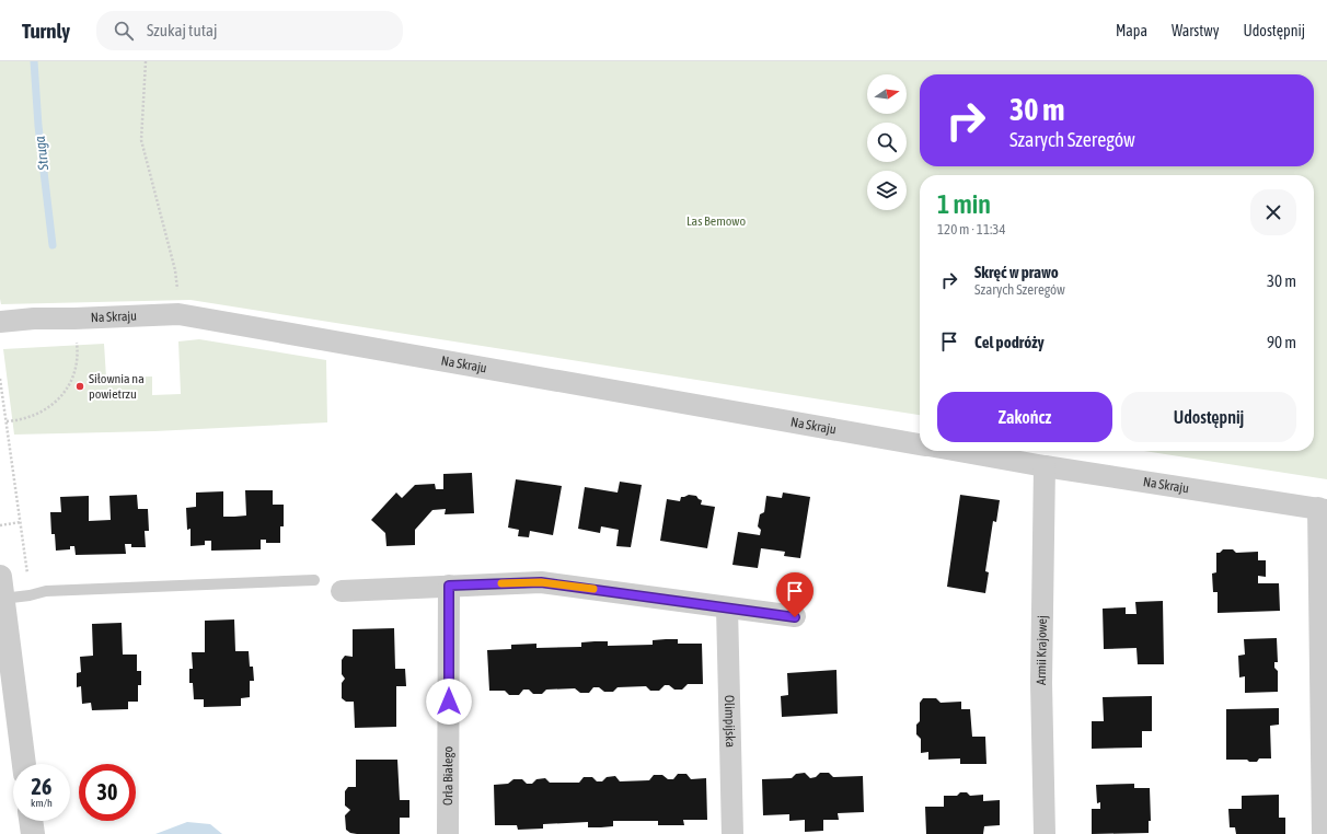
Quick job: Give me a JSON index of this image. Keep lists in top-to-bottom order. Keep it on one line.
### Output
{"streets":{"street":["Na Skraju","Armii Krajowej","Olimpijska","Orła Białego"]},"crossings":[["Na Skraju","Armii Krajowej"]],"water":["Struga"],"parks":["Las Bemowo"],"places":["Siłownia na powietrzu"],"north":"right","page":{"header":"Turnly","search":"Szukaj tutaj","nav":["Mapa","Warstwy","Udostępnij"],"turn":["30 m","Szarych Szeregów"],"heading":["1 min","120 m · 11:34"],"list":[{"name":"Skręć w prawo","note":"Szarych Szeregów","value":"30 m"},{"name":"Cel podróży","value":"90 m"}],"buttons":["Zakończ","Udostępnij"],"speed":"26 km/h","limit":"30"}}
